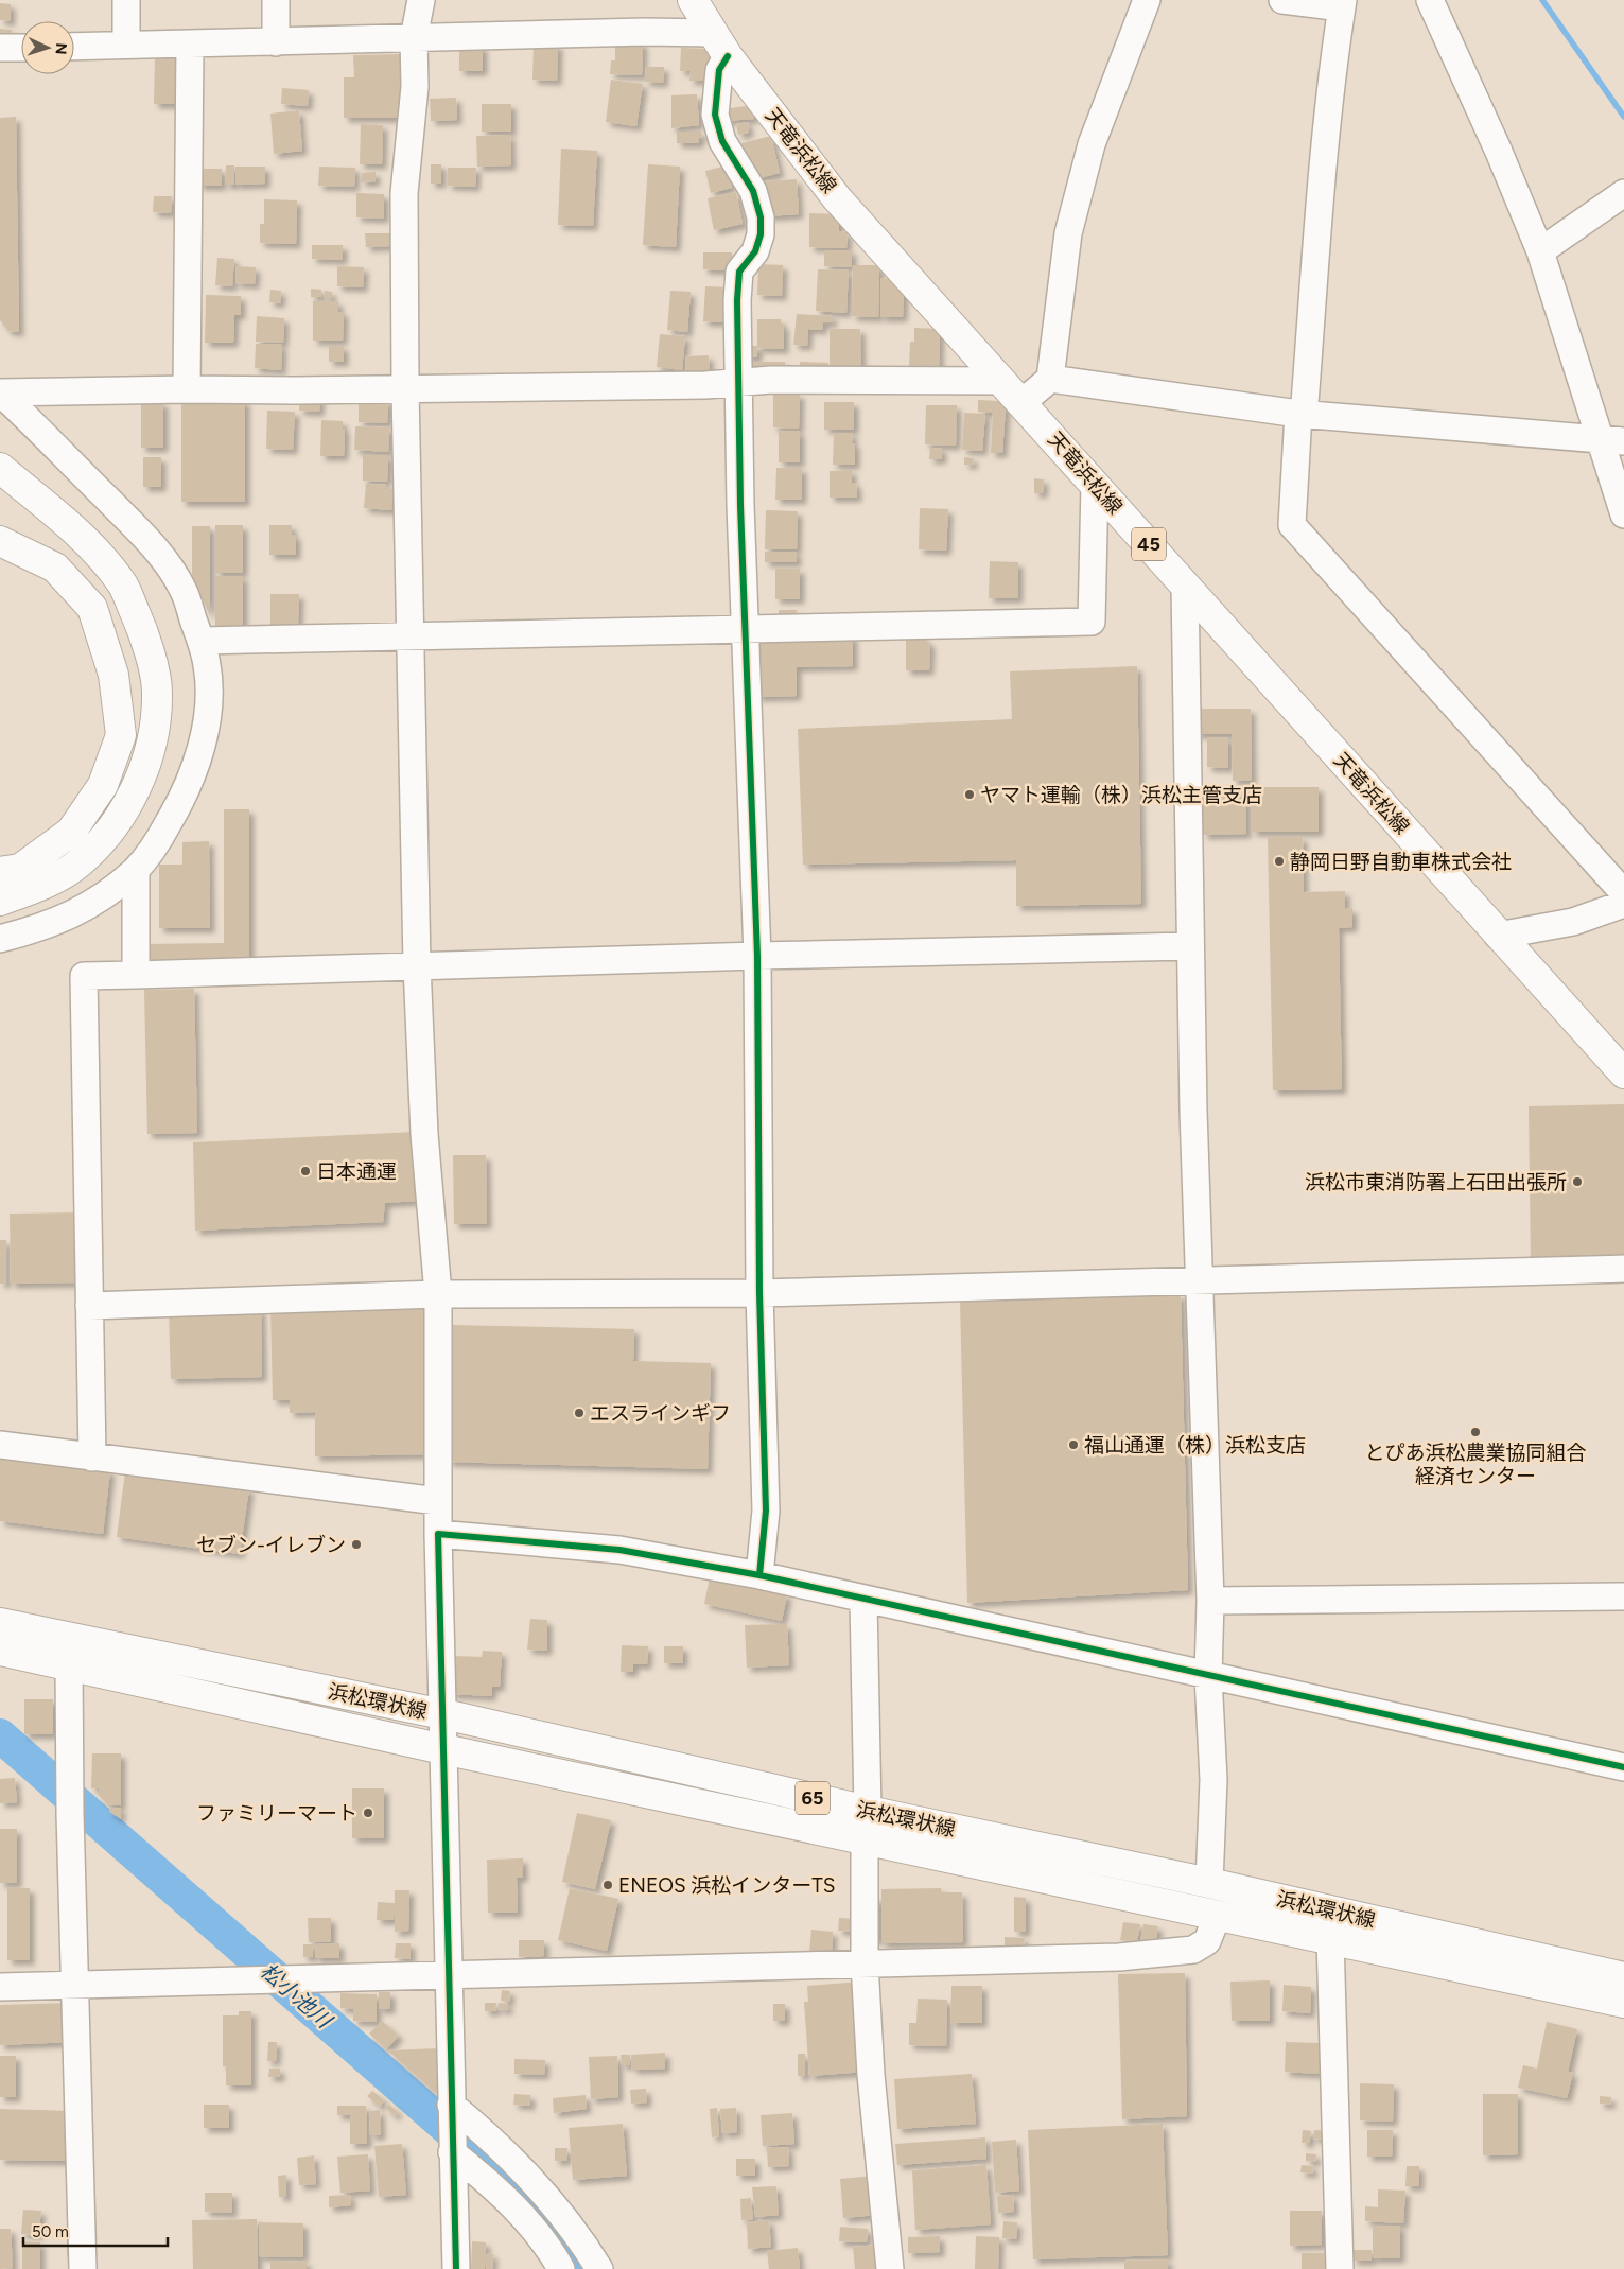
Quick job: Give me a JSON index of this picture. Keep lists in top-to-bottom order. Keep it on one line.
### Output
{"streets":{"main road":["天竜浜松線","45","浜松環状線","65"]},"water":["松小池川"],"places":["ヤマト運輸（株）浜松主管支店","静岡日野自動車株式会社","日本通運","浜松市東消防署上石田出張所","エスラインギフ","とぴあ浜松農業協同組合 経済センター","福山通運（株）浜松支店","セブン-イレブン","ファミリーマート","ENEOS 浜松インターTS"],"scale_bar":"50 m","north":"right"}
